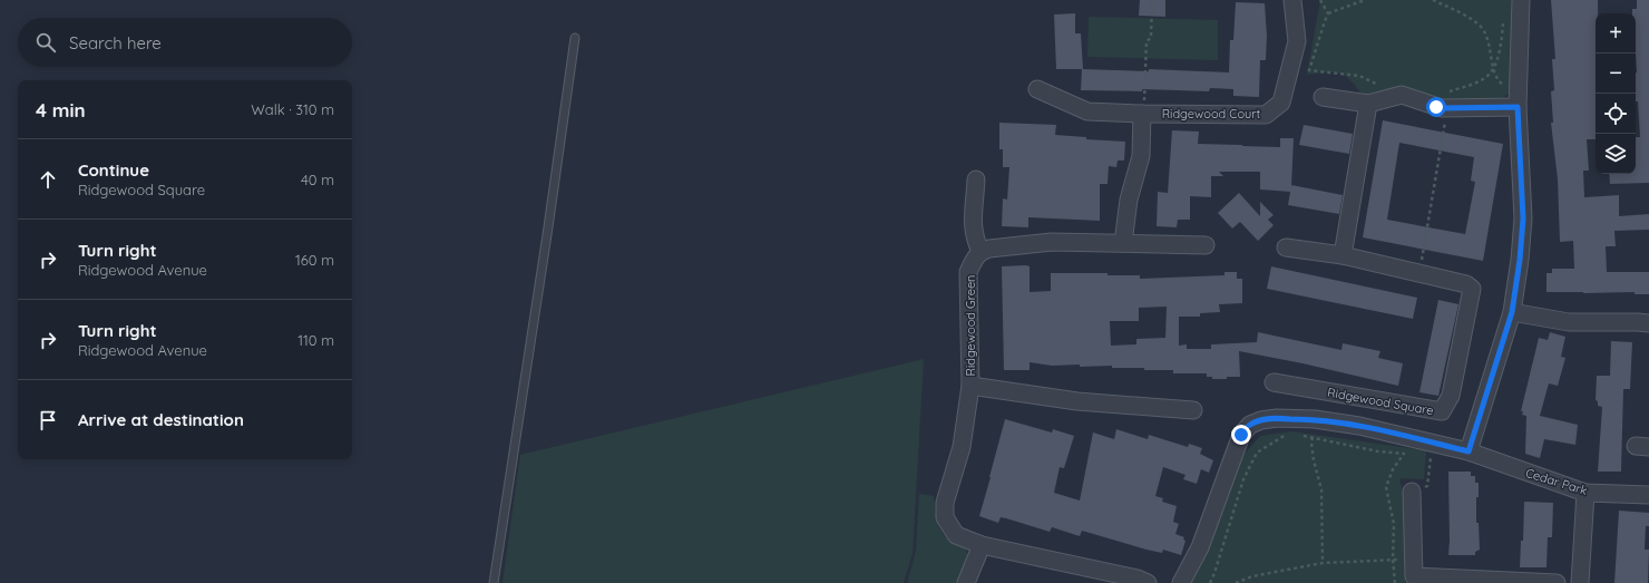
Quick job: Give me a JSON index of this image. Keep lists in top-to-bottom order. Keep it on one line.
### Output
{"streets":{"street":["Ridgewood Court","Ridgewood Green","Ridgewood Square","Cedar Park"]},"page":{"map_buttons":["+","−"],"search":"Search here","heading":["4 min","Walk · 310 m"],"list":[["Continue","Ridgewood Square","40 m"],["Turn right","Ridgewood Avenue","160 m"],["Turn right","Ridgewood Avenue","110 m"],"Arrive at destination"]}}
